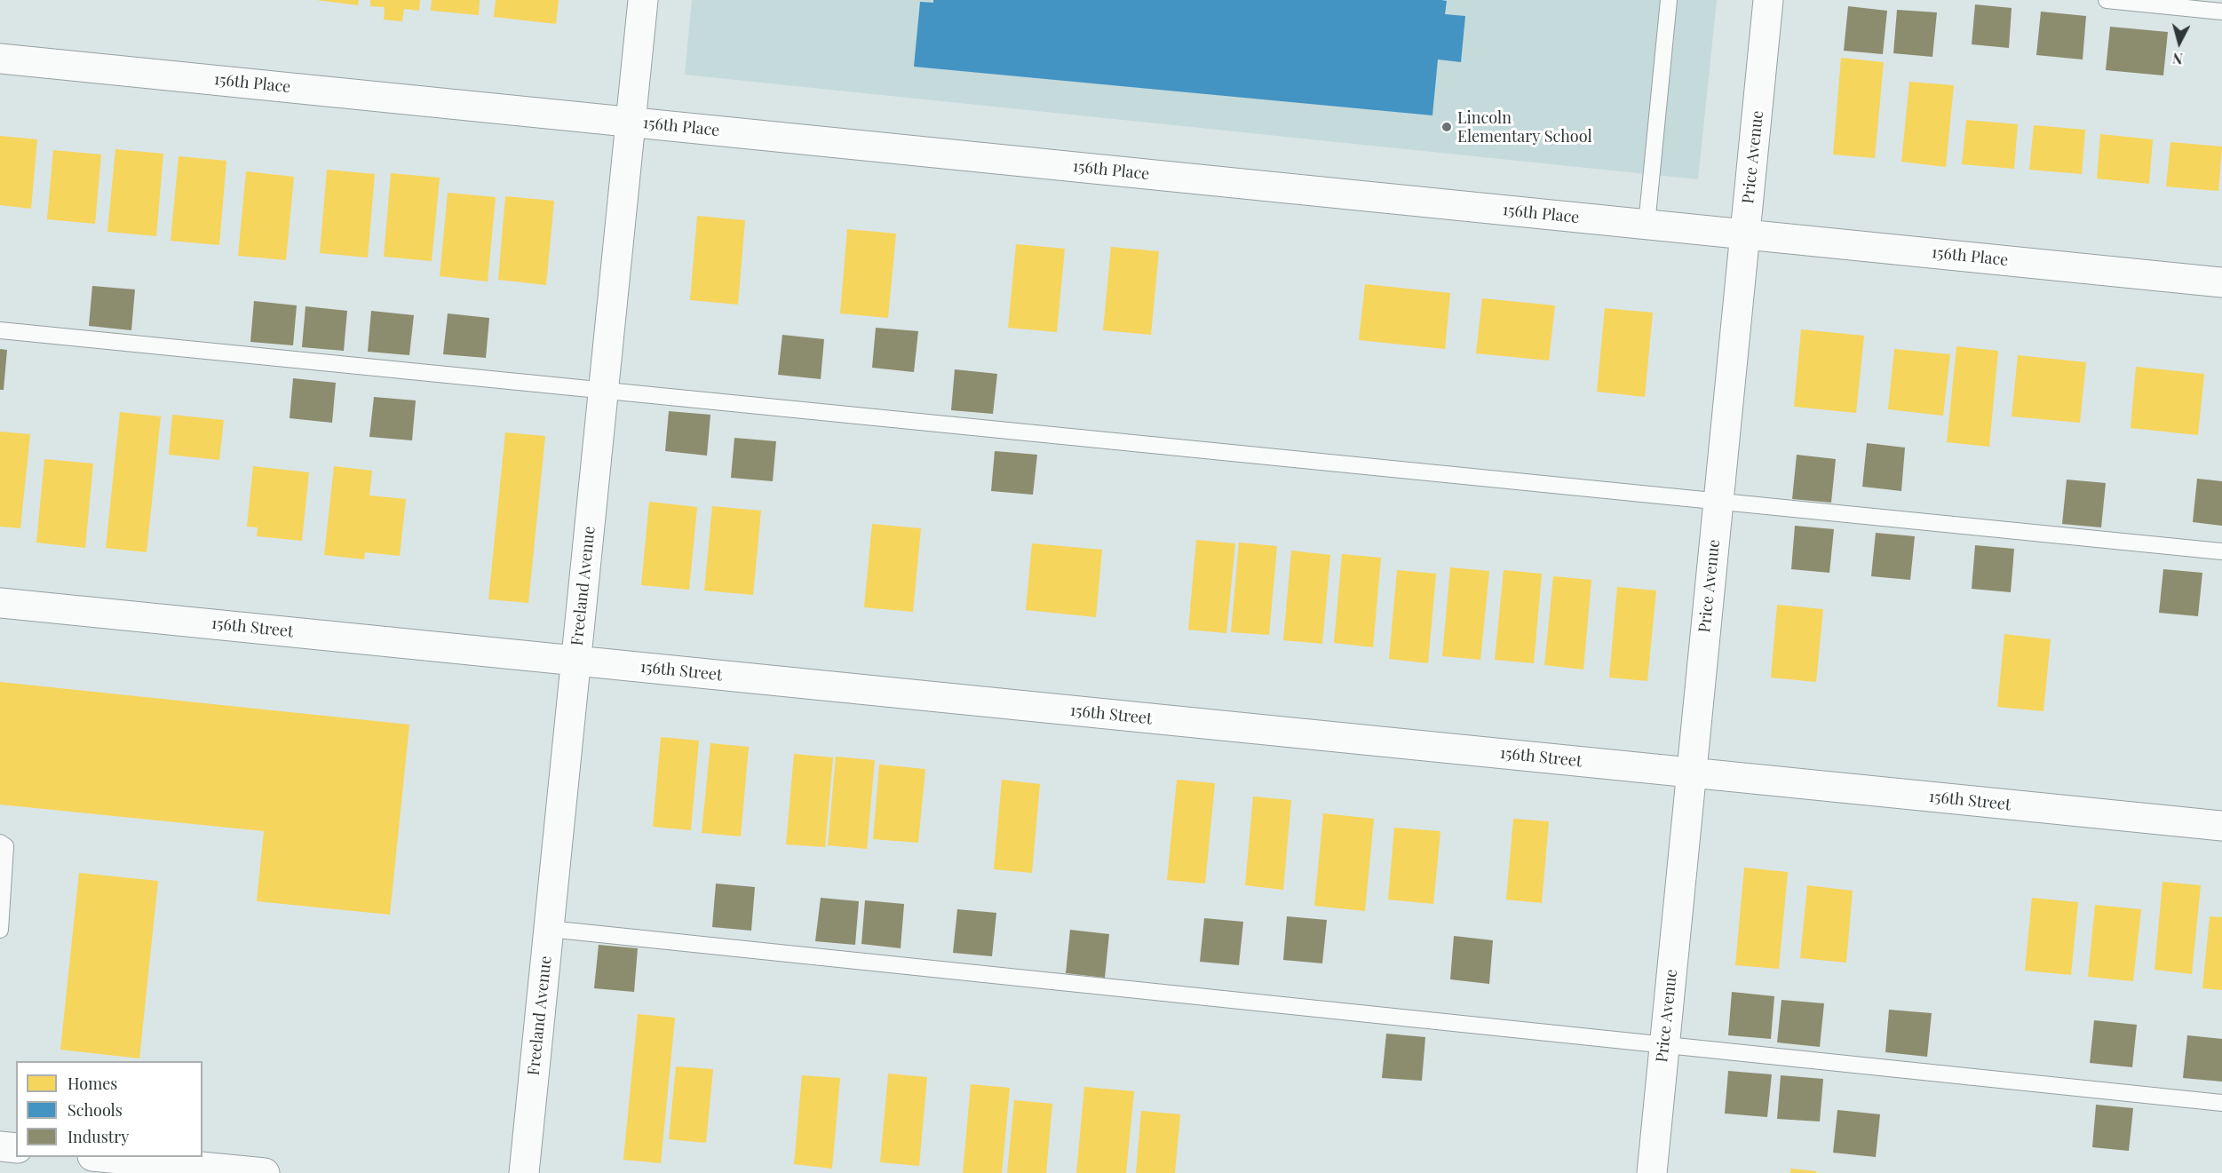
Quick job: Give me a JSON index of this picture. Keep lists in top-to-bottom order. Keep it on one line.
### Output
{"streets":{"street":["156th Place","Price Avenue","Freeland Avenue","156th Street"]},"crossings":[["156th Place","Price Avenue"],["156th Place","Freeland Avenue"],["Price Avenue","156th Street"],["Freeland Avenue","156th Street"]],"places":["Lincoln Elementary School"],"legend":["Homes","Schools","Industry"],"north":"bottom"}
